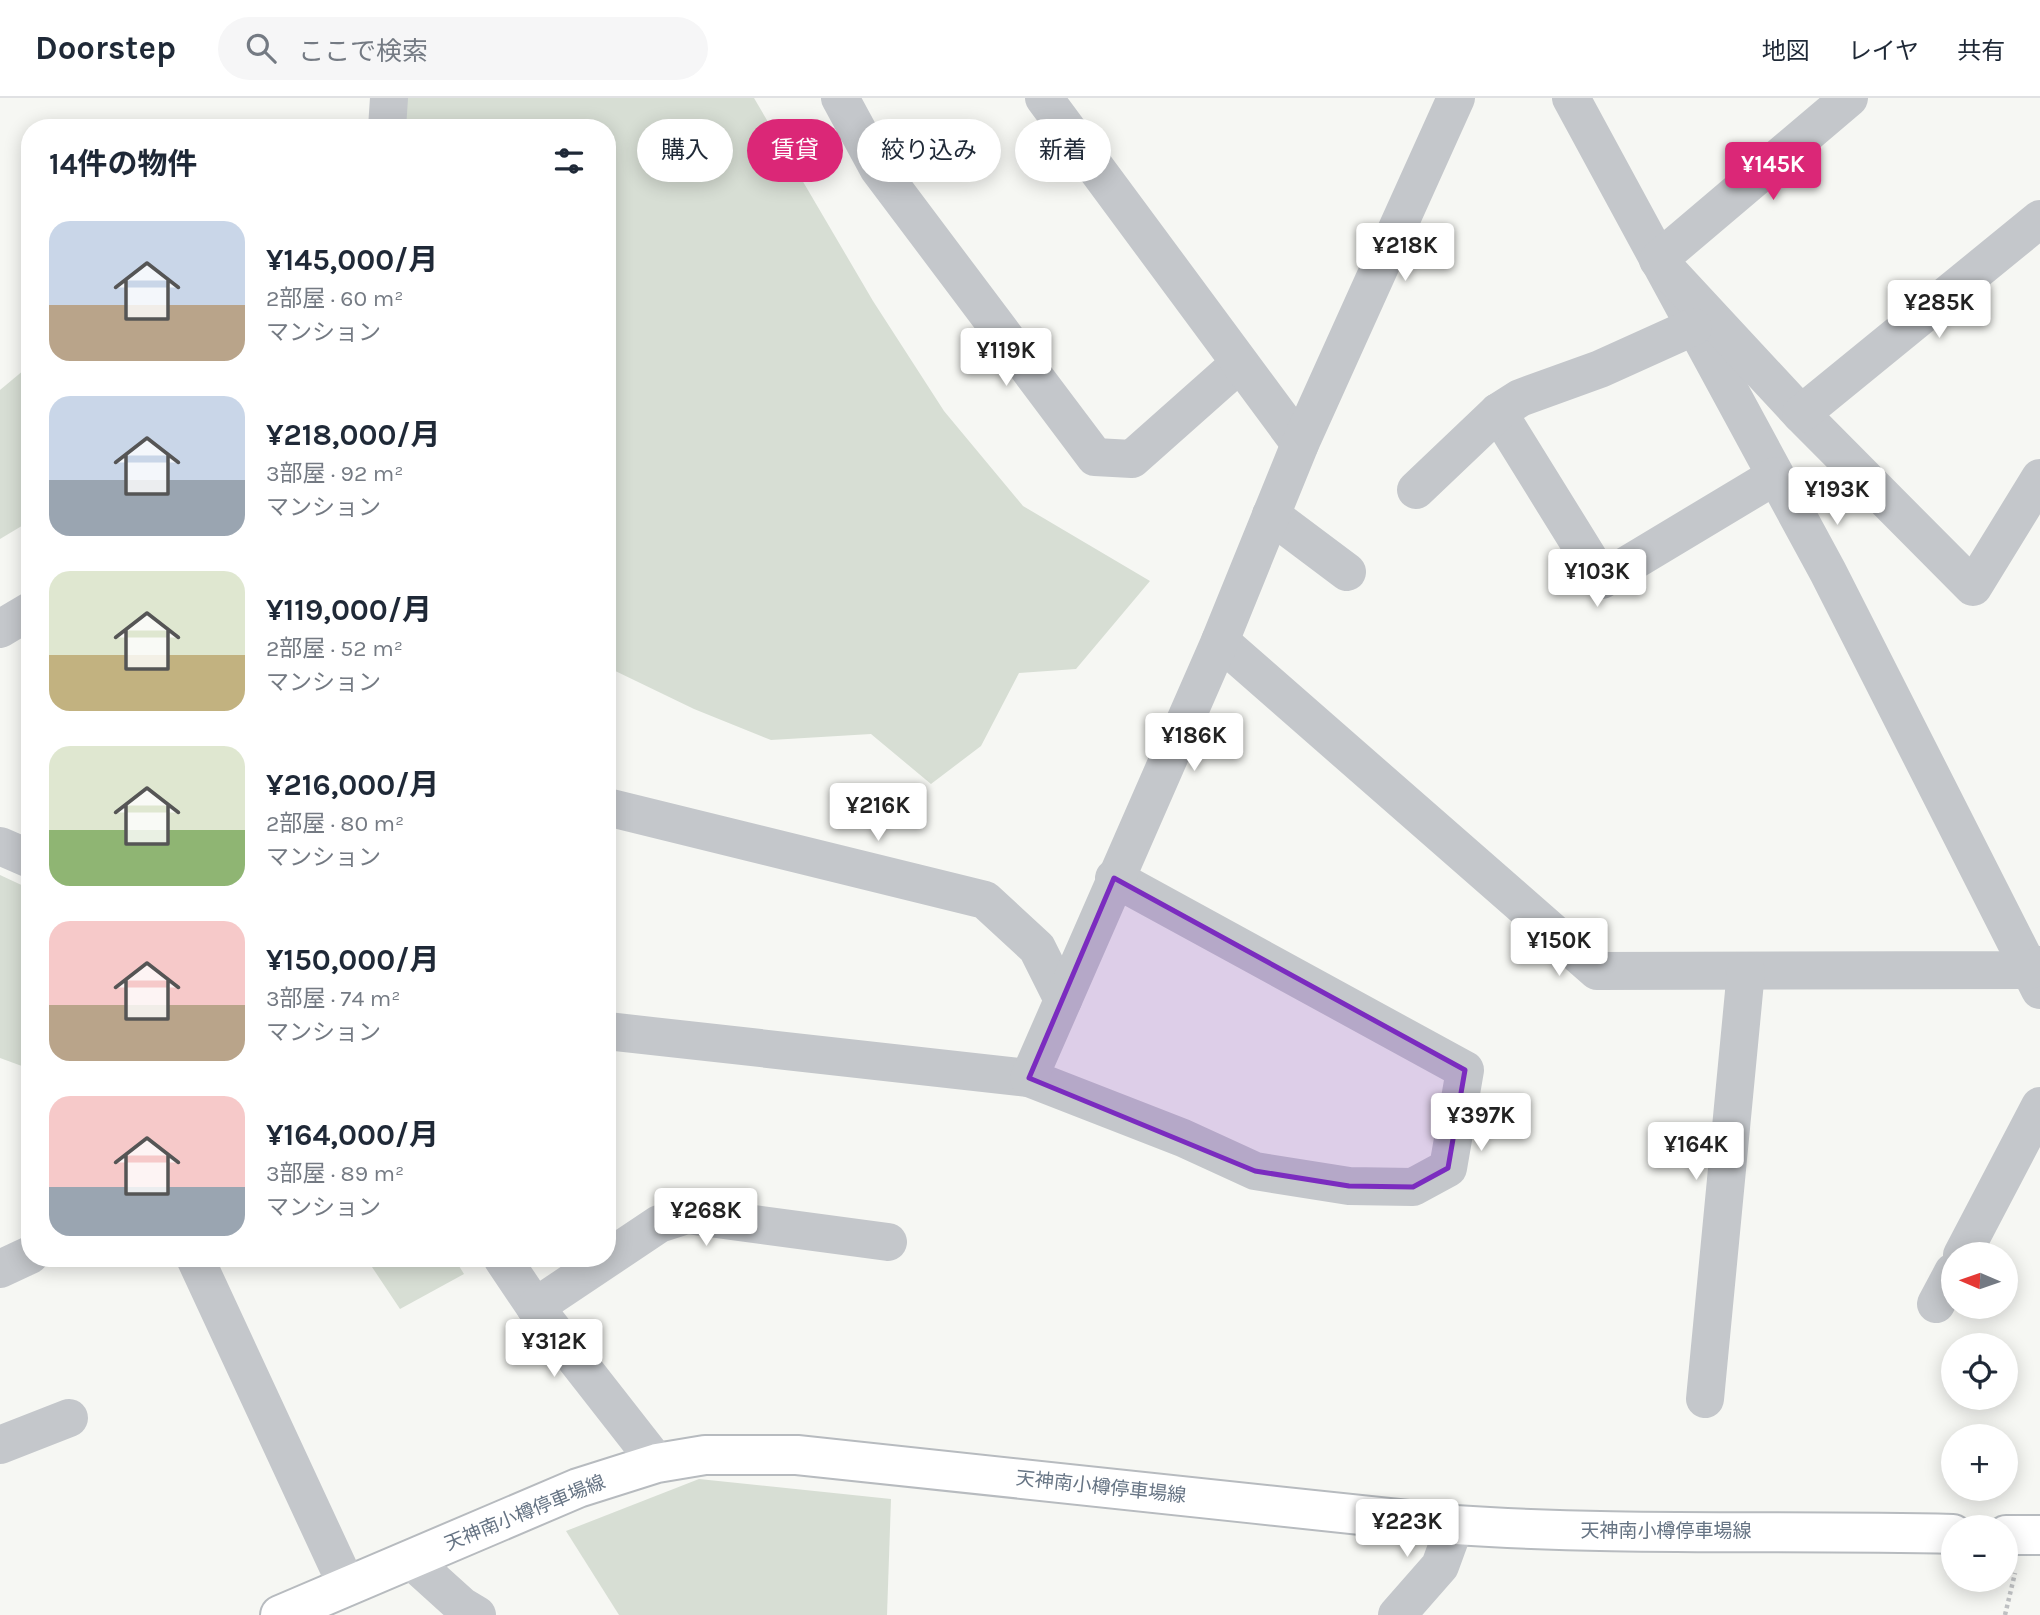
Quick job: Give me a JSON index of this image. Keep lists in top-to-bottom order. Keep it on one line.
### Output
{"streets":{"main road":["天神南小樽停車場線"]},"north":"left","page":{"header":"Doorstep","search":"ここで検索","nav":["地図","レイヤ","共有"],"chip":["購入","賃貸","絞り込み","新着"],"heading":"14件の物件","price":["¥145K","¥218K","¥285K","¥119K","¥193K","¥103K","¥186K","¥216K","¥150K","¥397K","¥164K","¥268K","¥312K","¥223K"],"list":[{"name":"¥145,000/月","note":"2部屋 · 60 m² · マンション"},{"name":"¥218,000/月","note":"3部屋 · 92 m² · マンション"},{"name":"¥119,000/月","note":"2部屋 · 52 m² · マンション"},{"name":"¥216,000/月","note":"2部屋 · 80 m² · マンション"},{"name":"¥150,000/月","note":"3部屋 · 74 m² · マンション"},{"name":"¥164,000/月","note":"3部屋 · 89 m² · マンション"}],"map_buttons":["+","−"]}}
